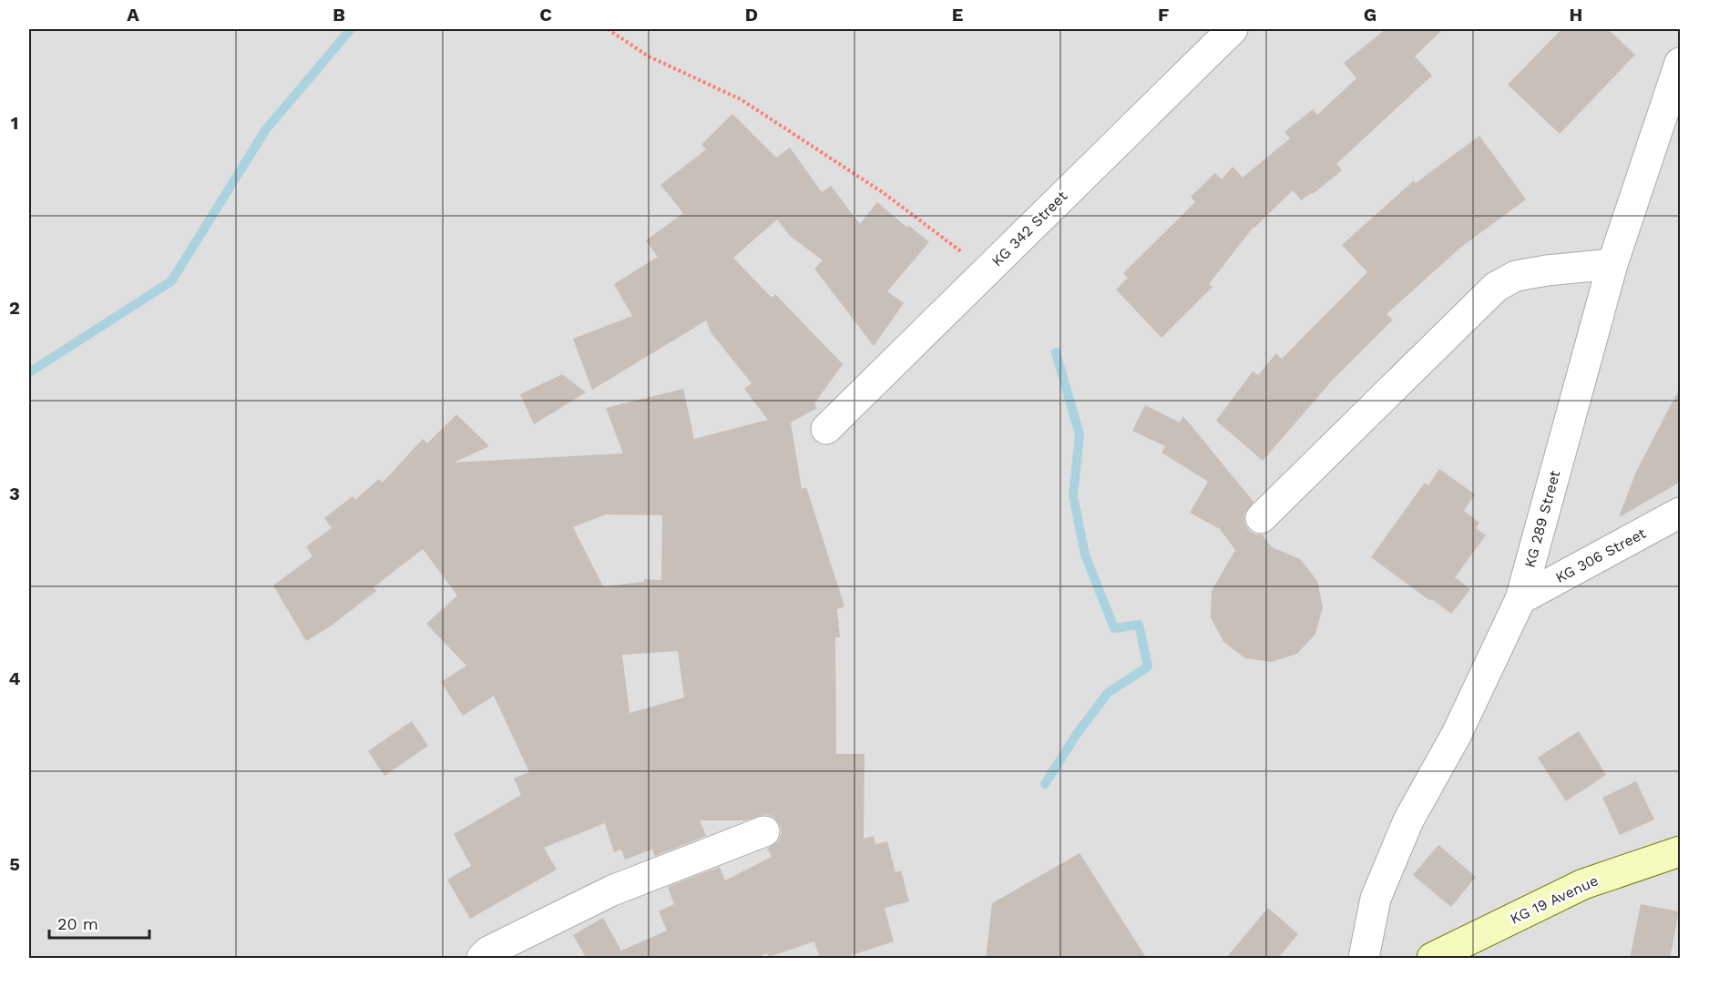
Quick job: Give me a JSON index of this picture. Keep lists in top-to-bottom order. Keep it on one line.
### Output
{"streets":{"main road":["KG 19 Avenue"],"street":["KG 342 Street","KG 289 Street","KG 306 Street"]},"crossings":[["KG 289 Street","KG 306 Street"]],"scale_bar":"20 m","grid":{"columns":["A","B","C","D","E","F","G","H"],"rows":["1","2","3","4","5"]}}
